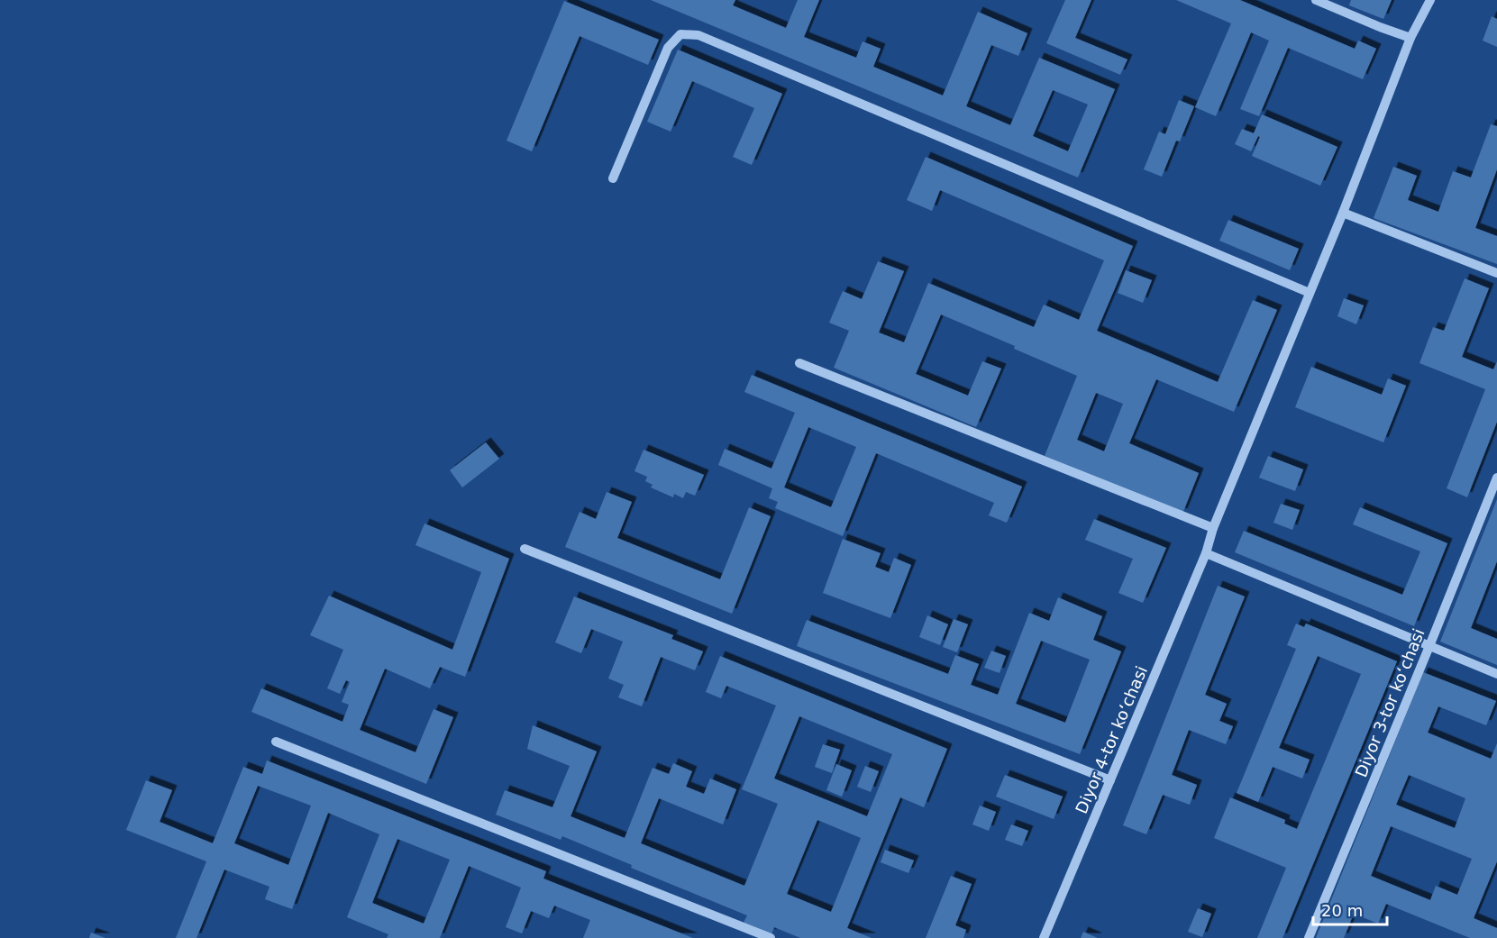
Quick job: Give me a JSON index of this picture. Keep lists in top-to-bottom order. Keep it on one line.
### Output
{"streets":{"street":["Diyor 3-tor koʻchasi","Diyor 4-tor koʻchasi"]},"scale_bar":"20 m"}
